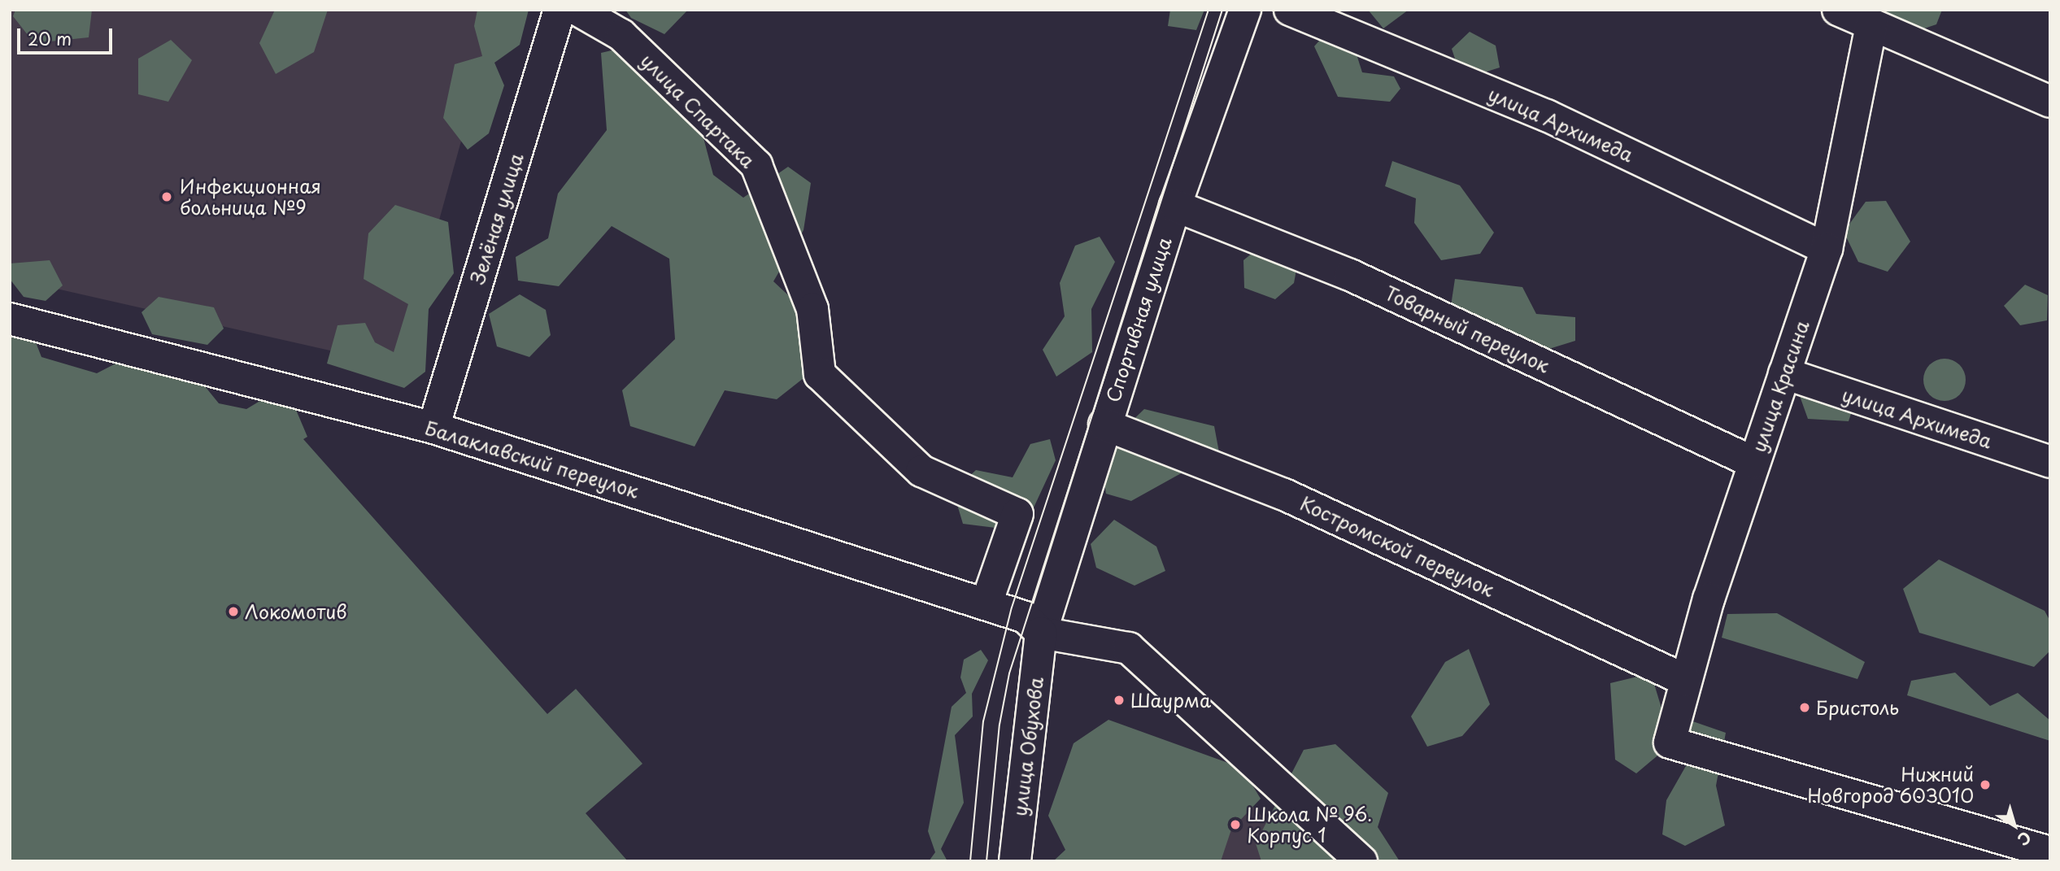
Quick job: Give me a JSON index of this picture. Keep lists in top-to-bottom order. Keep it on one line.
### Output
{"streets":{"street":["улица Спартака","улица Архимеда","Зелёная улица","Спортивная улица","Товарный переулок","улица Красина","Балаклавский переулок","Костромской переулок","улица Обухова"]},"crossings":[["улица Спартака","Балаклавский переулок"],["улица Архимеда","улица Красина"],["Зелёная улица","Балаклавский переулок"],["Спортивная улица","Товарный переулок"],["Спортивная улица","Балаклавский переулок"],["Спортивная улица","Костромской переулок"],["Спортивная улица","улица Обухова"],["Товарный переулок","улица Красина"],["улица Красина","Костромской переулок"],["Балаклавский переулок","улица Обухова"]],"places":["Инфекционная больница №9","Локомотив","Шаурма","Бристоль","Нижний Новгород 603010","Школа № 96. Корпус 1"],"scale_bar":"20 m","north":"bottom right"}
